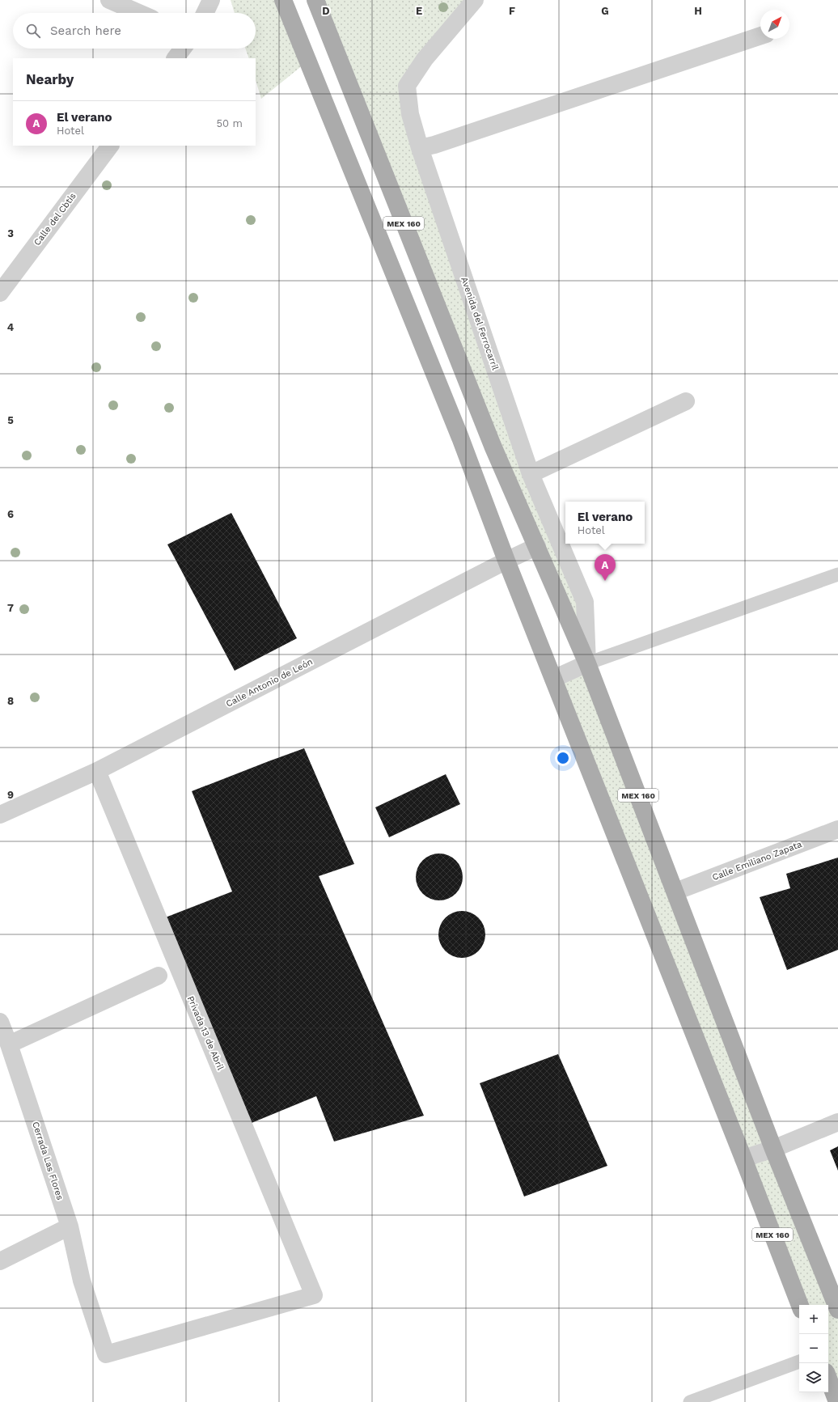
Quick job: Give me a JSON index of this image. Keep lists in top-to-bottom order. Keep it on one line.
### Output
{"streets":{"main road":["MEX 160"],"street":["Calle del Cbtis","Avenida del Ferrocarril","Calle Antonio de León","Calle Emiliano Zapata","Privada 13 de Abril","Cerrada Las Flores"]},"crossings":[["MEX 160","Avenida del Ferrocarril"],["MEX 160","Calle Antonio de León"],["MEX 160","Calle Emiliano Zapata"],["Calle Antonio de León","Privada 13 de Abril"],["Privada 13 de Abril","Cerrada Las Flores"]],"north":"top right","page":{"search":"Search here","heading":"Nearby","list":[{"mark":"A","name":"El verano","note":"Hotel","value":"50 m"}],"popup":["El verano","Hotel"],"pins":"A","map_buttons":["+","−"]},"grid":{"columns":["D","E","F","G","H"],"rows":["3","4","5","6","7","8","9"]}}
